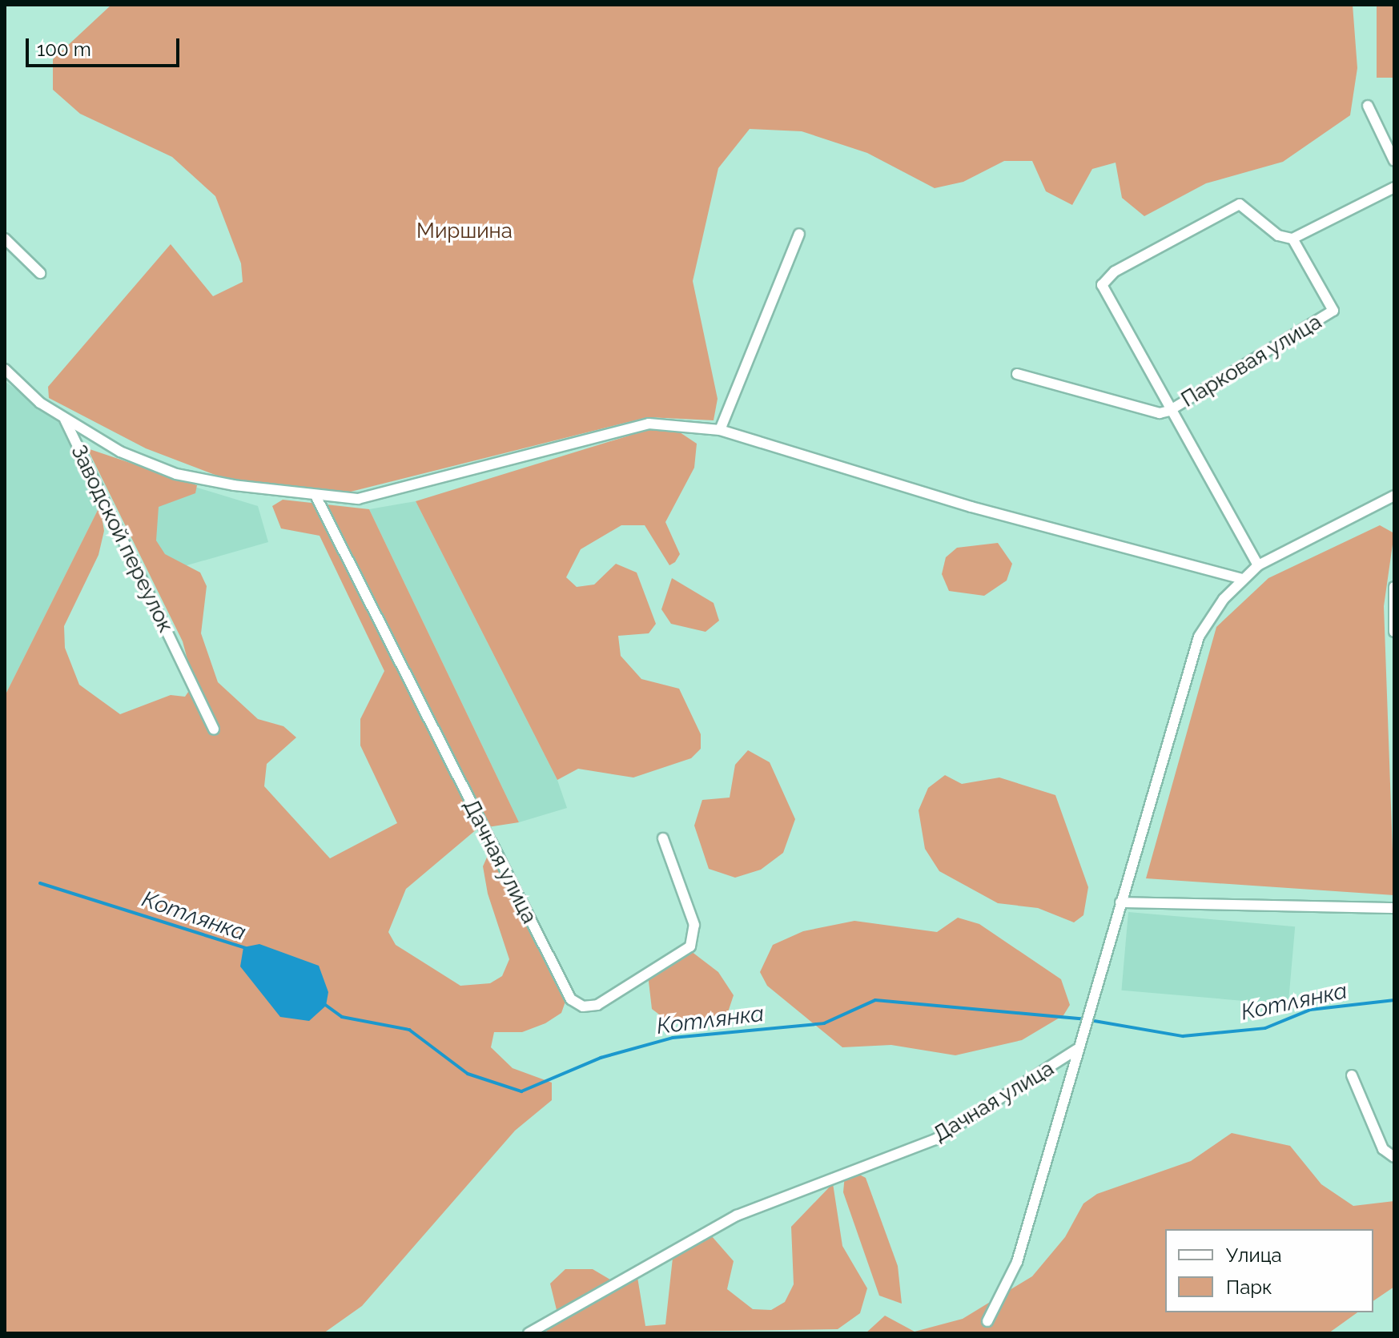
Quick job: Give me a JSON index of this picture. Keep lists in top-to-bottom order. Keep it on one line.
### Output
{"streets":{"street":["Парковая улица","Заводской переулок","Дачная улица"]},"water":["Котлянка"],"parks":["Миршина"],"legend":["Улица","Парк"],"scale_bar":"100 m"}
